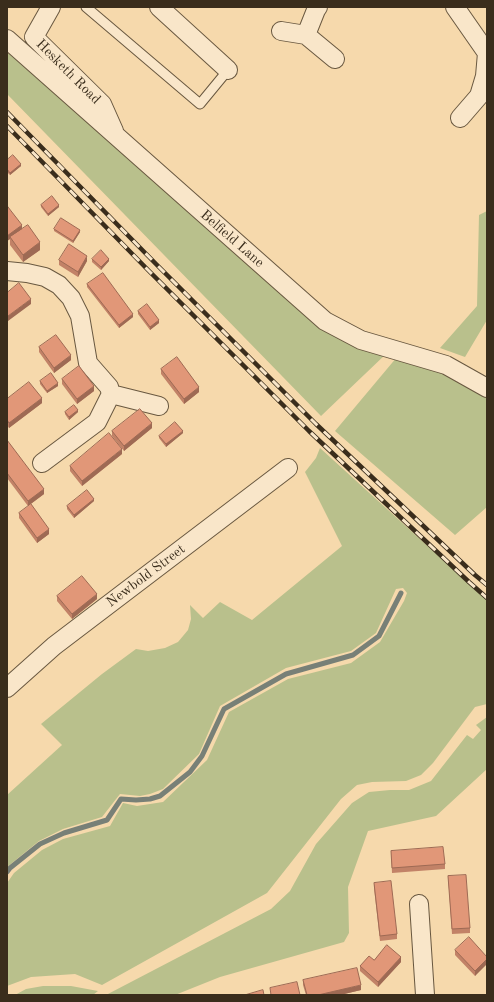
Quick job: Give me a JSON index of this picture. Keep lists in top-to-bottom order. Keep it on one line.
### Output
{"streets":{"street":["Hesketh Road","Belfield Lane","Newbold Street"]},"crossings":[["Hesketh Road","Belfield Lane"]]}
